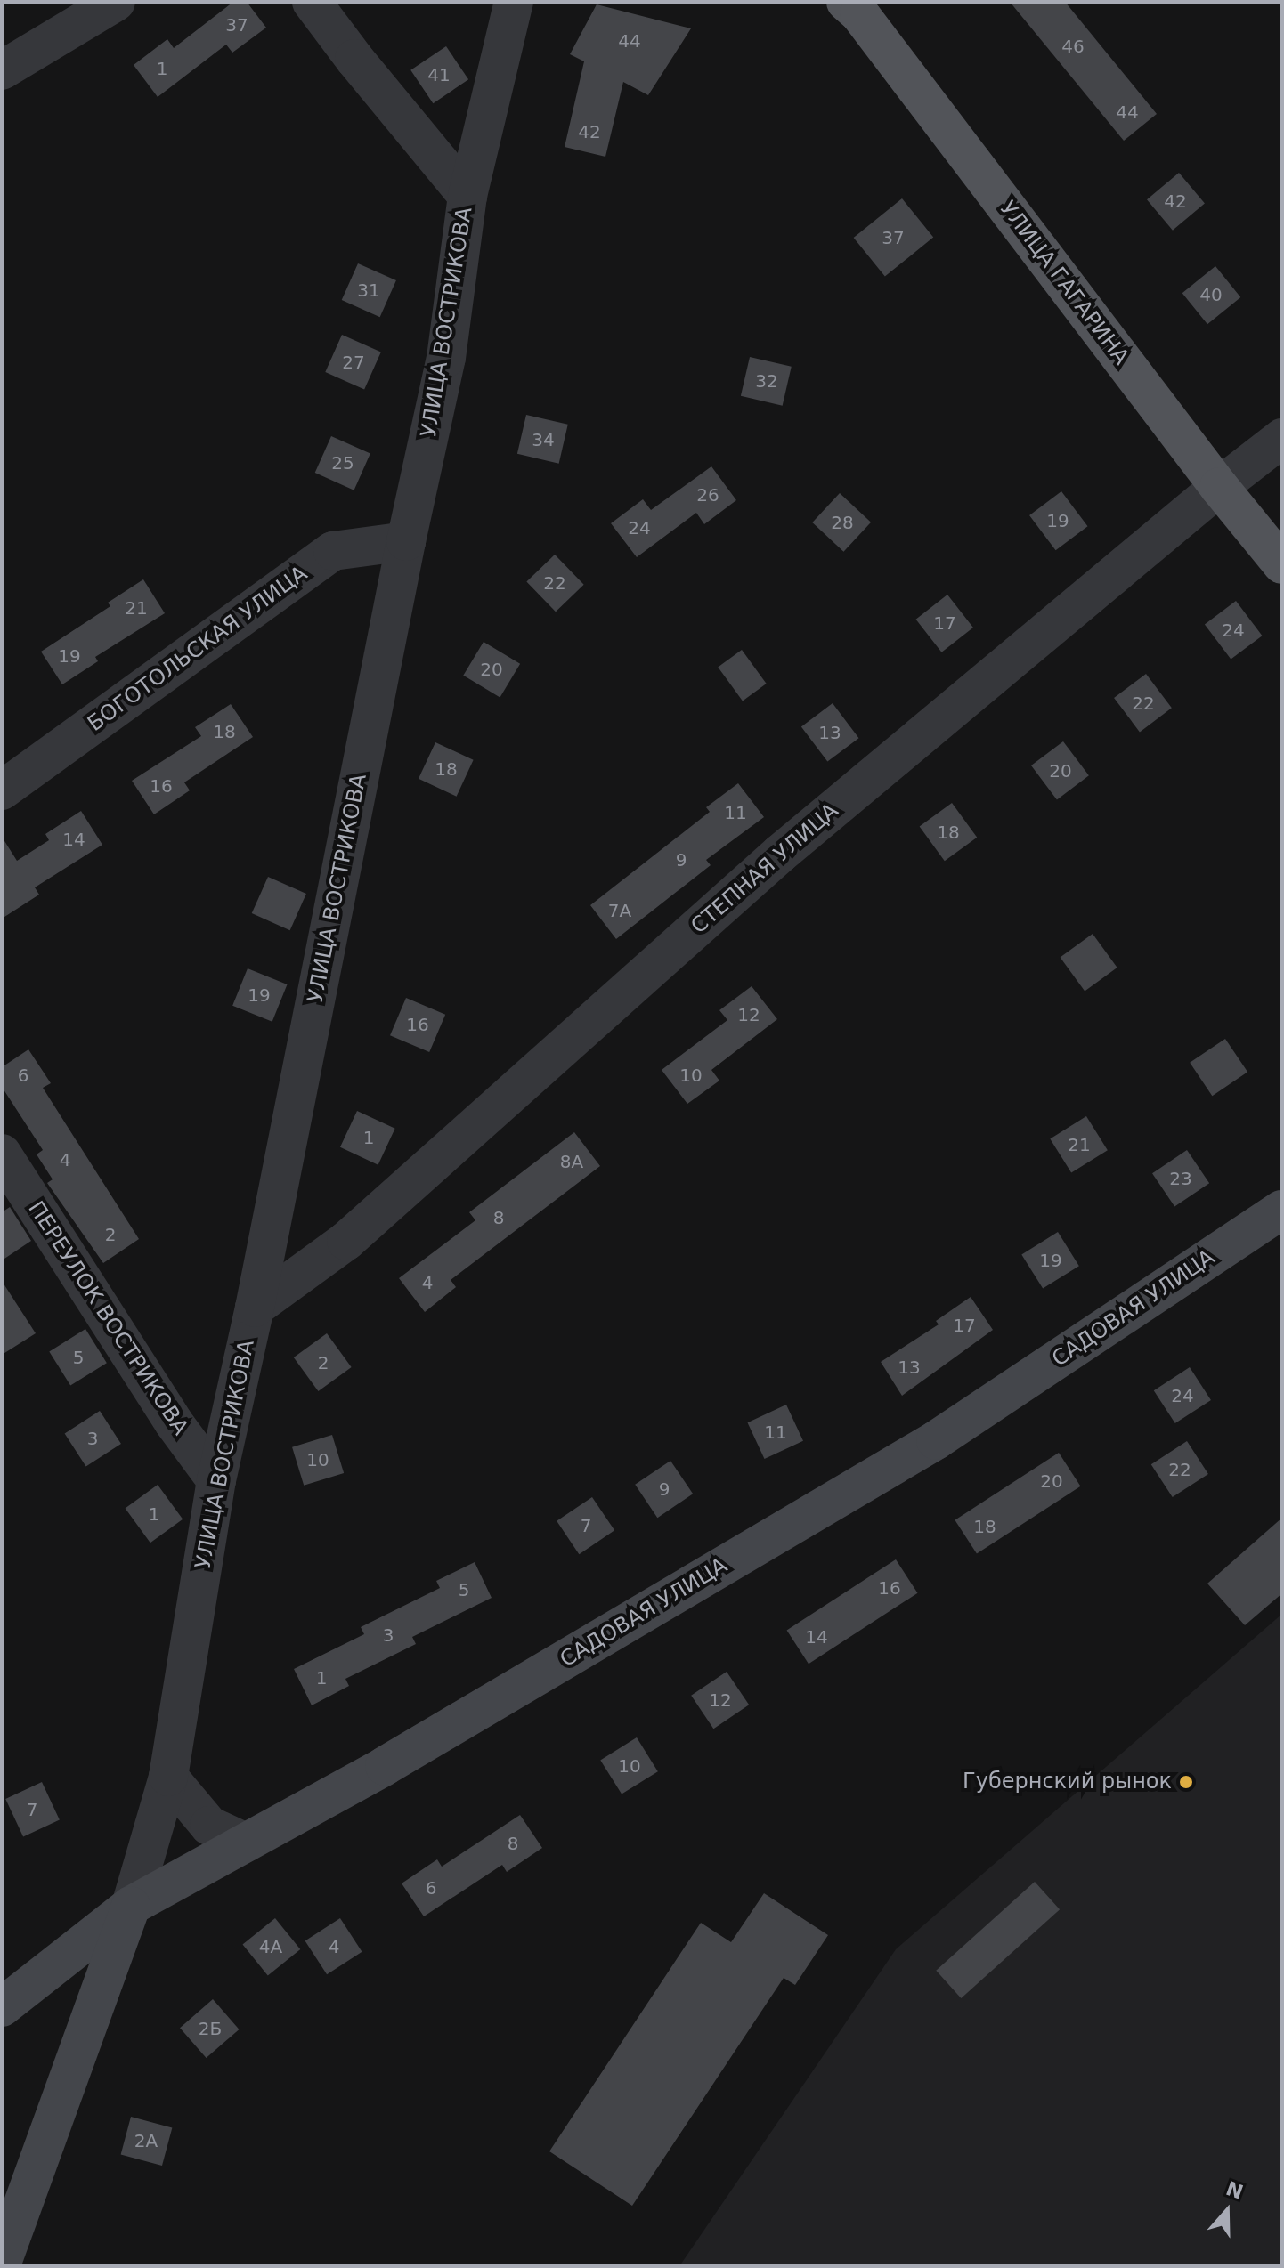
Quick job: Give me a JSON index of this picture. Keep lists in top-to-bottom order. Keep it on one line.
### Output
{"streets":{"main road":["УЛИЦА ГАГАРИНА"],"street":["УЛИЦА ВОСТРИКОВА","БОГОТОЛЬСКАЯ УЛИЦА","СТЕПНАЯ УЛИЦА","САДОВАЯ УЛИЦА","ПЕРЕУЛОК ВОСТРИКОВА"]},"crossings":[["УЛИЦА ГАГАРИНА","СТЕПНАЯ УЛИЦА"],["УЛИЦА ВОСТРИКОВА","БОГОТОЛЬСКАЯ УЛИЦА"],["УЛИЦА ВОСТРИКОВА","СТЕПНАЯ УЛИЦА"],["УЛИЦА ВОСТРИКОВА","САДОВАЯ УЛИЦА"],["УЛИЦА ВОСТРИКОВА","ПЕРЕУЛОК ВОСТРИКОВА"]],"places":["Губернский рынок"],"house_numbers":["37","44","46","1","41","44","42","42","37","31","40","27","32","34","25","26","19","28","24","22","21","17","24","19","20","22","18","13","18","20","16","11","18","14","9","7А","19","12","16","6","10","1","21","4","8А","23","8","2","19","4","17","5","2","13","24","11","3","10","22","20","9","1","7","18","16","5","3","14","1","12","10","7","8","6","4А","4","2Б","2А"],"north":"top"}
